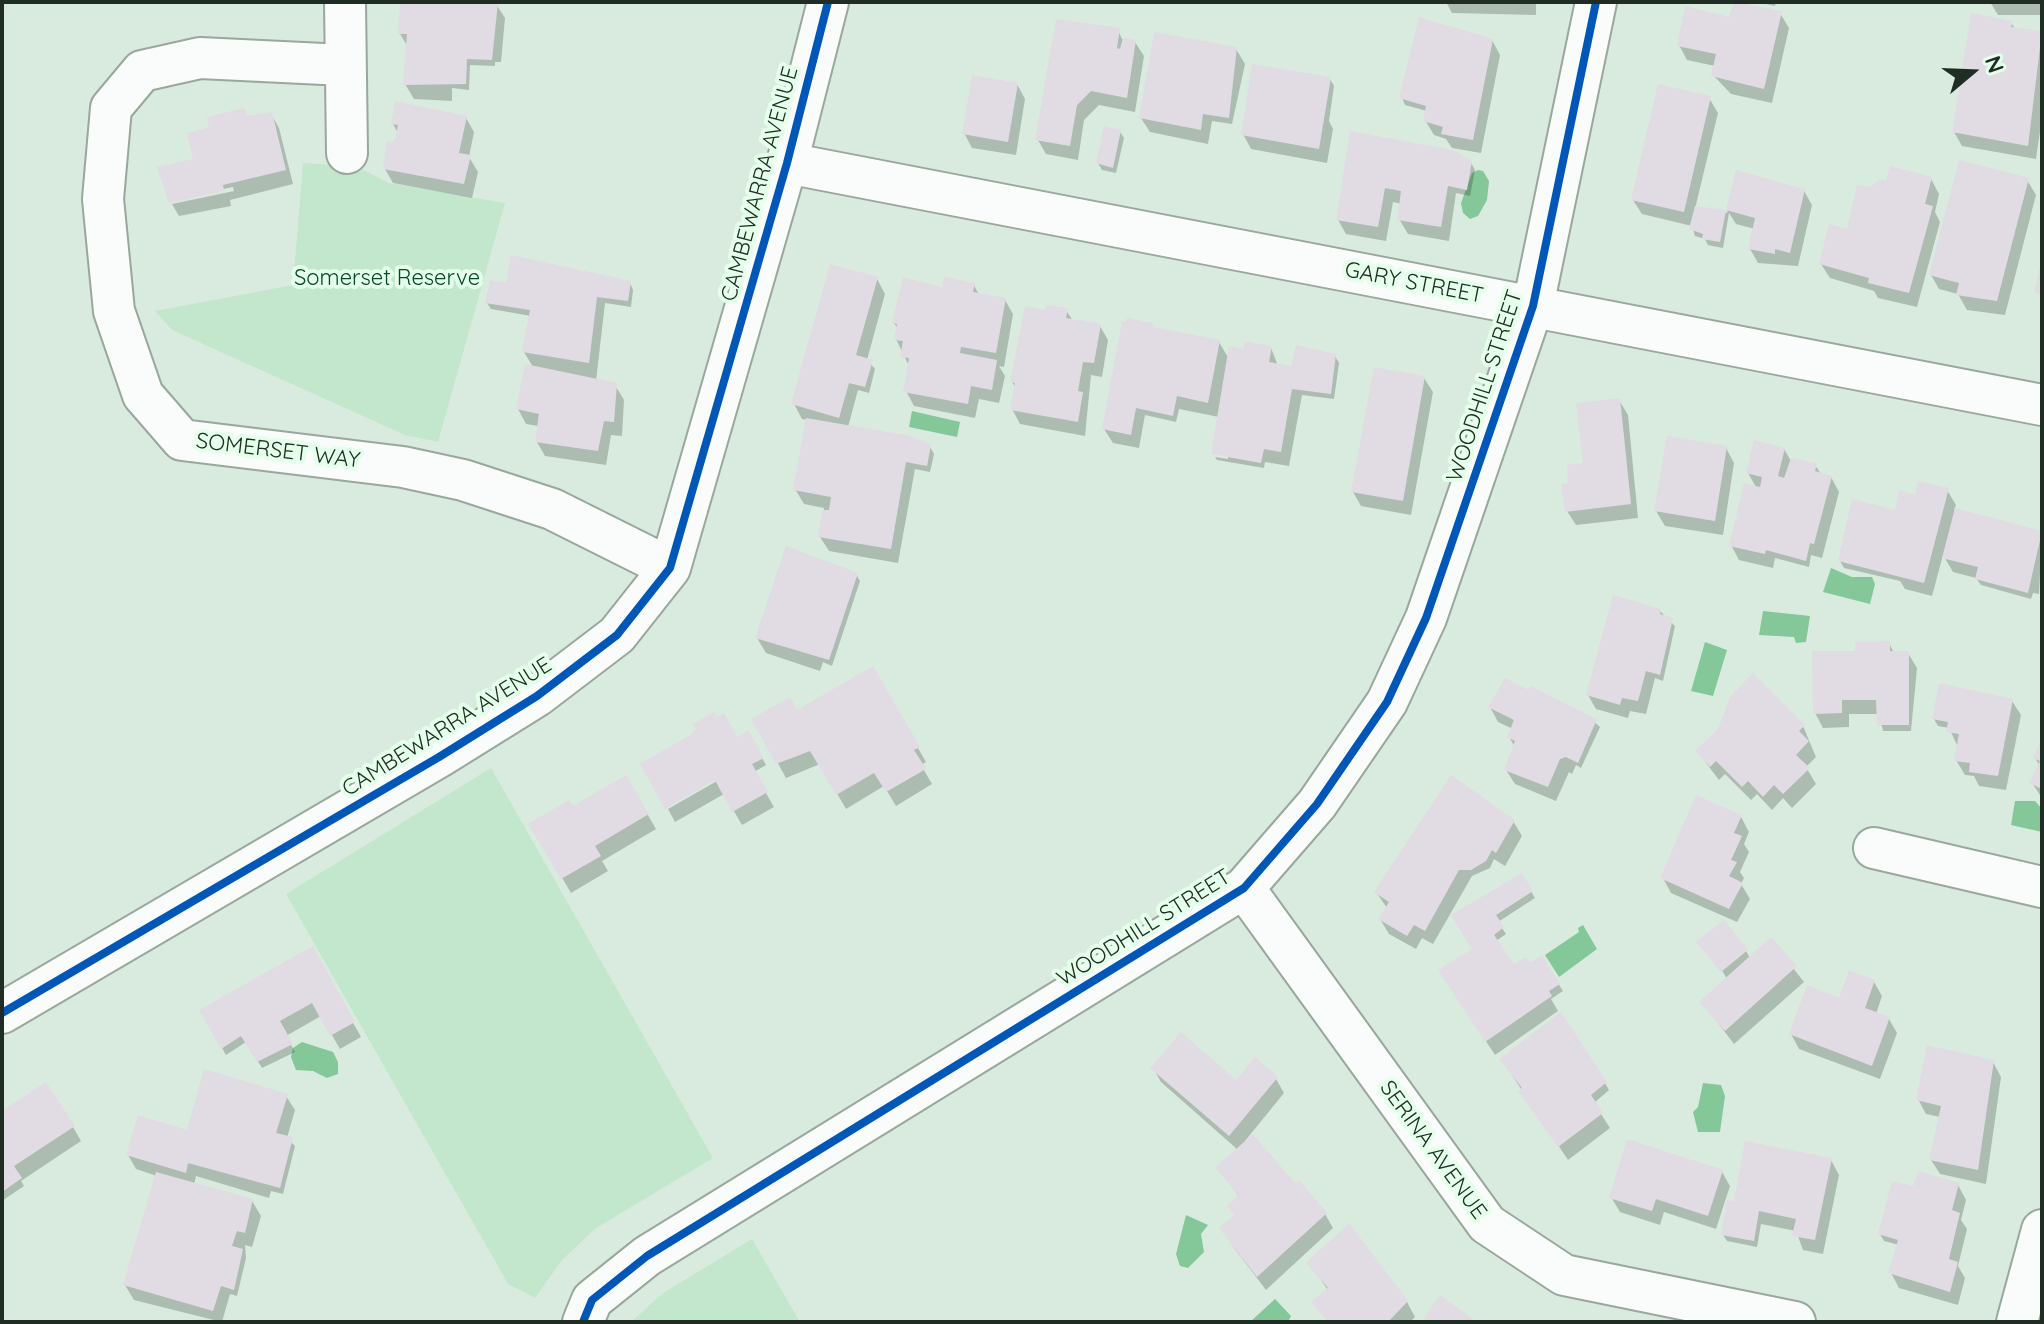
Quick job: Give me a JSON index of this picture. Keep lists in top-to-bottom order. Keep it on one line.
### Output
{"streets":{"street":["CAMBEWARRA AVENUE","GARY STREET","WOODHILL STREET","SOMERSET WAY","SERINA AVENUE"]},"crossings":[["CAMBEWARRA AVENUE","GARY STREET"],["CAMBEWARRA AVENUE","SOMERSET WAY"],["GARY STREET","WOODHILL STREET"],["WOODHILL STREET","SERINA AVENUE"]],"parks":["Somerset Reserve"],"north":"right"}
